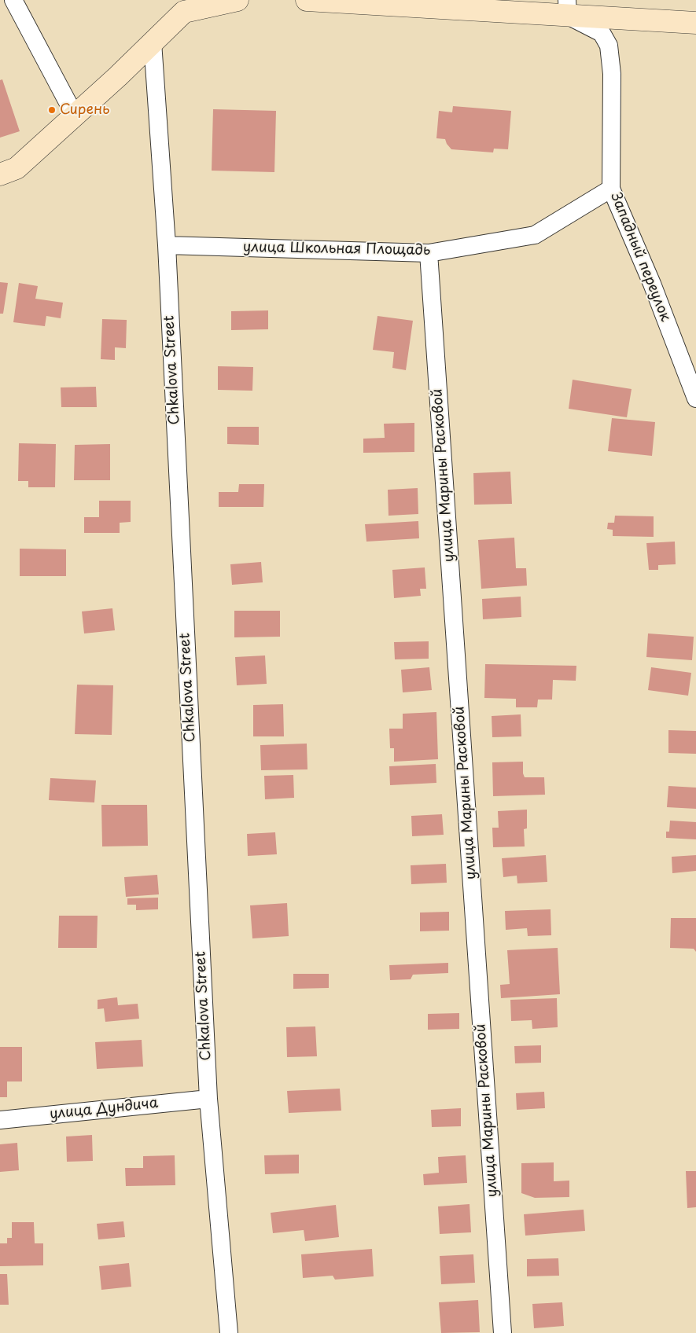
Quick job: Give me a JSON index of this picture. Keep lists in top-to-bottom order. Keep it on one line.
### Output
{"streets":{"street":["улица Школьная Площадь","Западный переулок","Chkalova Street","улица Марины Расковой","улица Дундича"]},"crossings":[["улица Школьная Площадь","Западный переулок"],["улица Школьная Площадь","Chkalova Street"],["улица Школьная Площадь","улица Марины Расковой"],["Chkalova Street","улица Дундича"]],"places":["Сирень"]}
